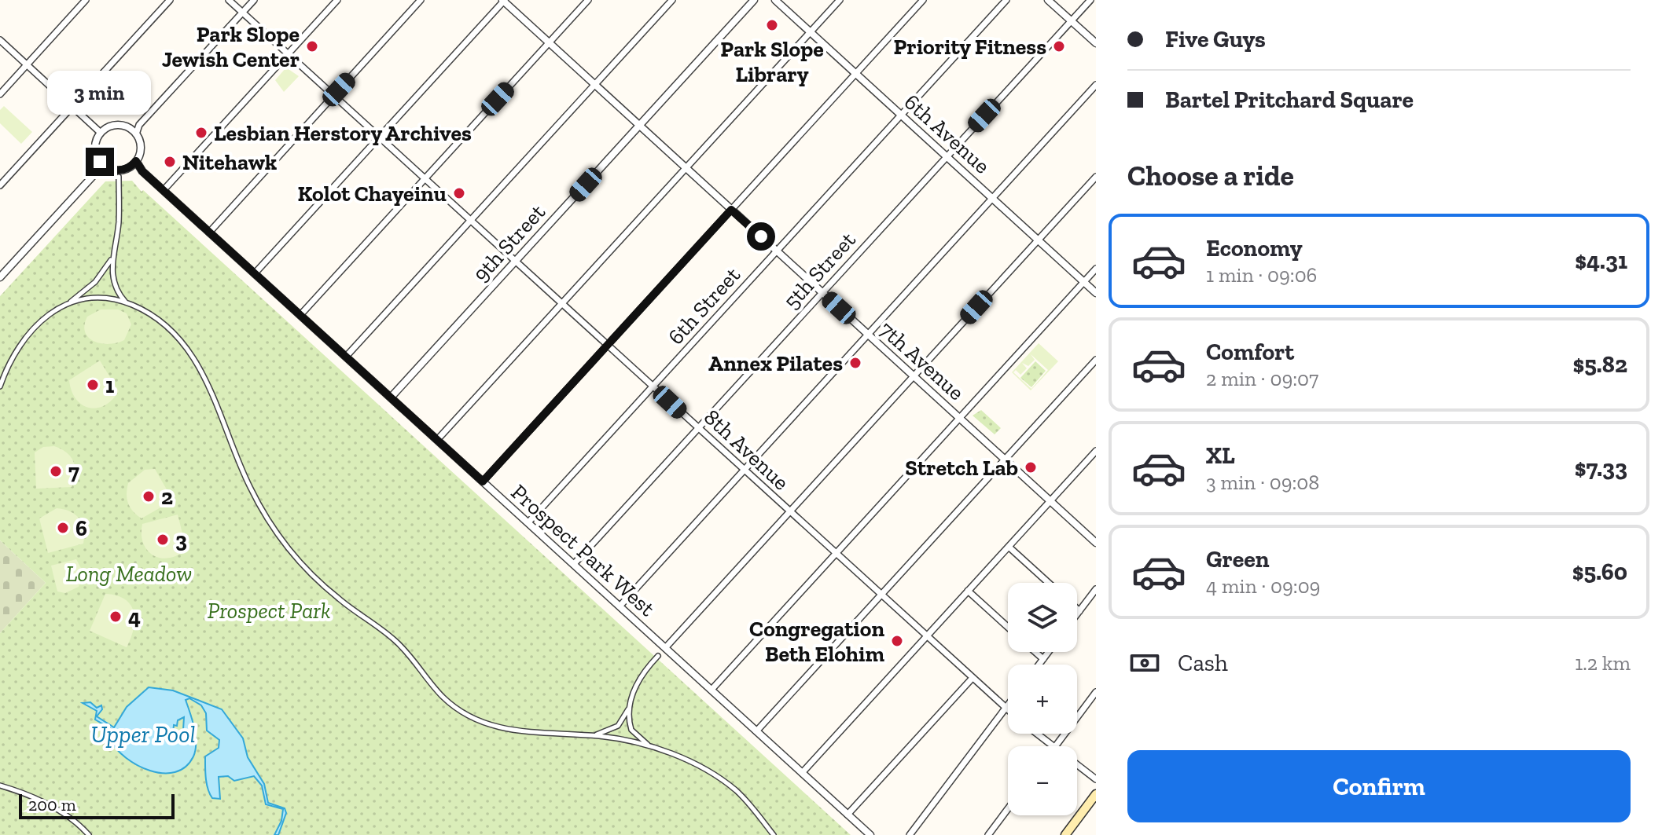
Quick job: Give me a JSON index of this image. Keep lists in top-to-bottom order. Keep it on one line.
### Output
{"streets":{"street":["6th Avenue","9th Street","5th Street","6th Street","7th Avenue","8th Avenue","Prospect Park West"]},"crossings":[["6th Avenue","5th Street"],["6th Avenue","6th Street"],["9th Street","7th Avenue"],["9th Street","8th Avenue"],["9th Street","Prospect Park West"],["5th Street","7th Avenue"],["5th Street","8th Avenue"],["5th Street","Prospect Park West"],["6th Street","7th Avenue"],["6th Street","8th Avenue"],["6th Street","Prospect Park West"]],"water":["Upper Pool"],"parks":["Long Meadow","Prospect Park"],"places":["Park Slope Library","Park Slope Jewish Center","Priority Fitness","Lesbian Herstory Archives","Nitehawk","Kolot Chayeinu","Annex Pilates","1","Stretch Lab","7","2","6","3","4","Congregation Beth Elohim"],"scale_bar":"200 m","page":{"banner":["Five Guys","Bartel Pritchard Square"],"bubble":"3 min","heading":"Choose a ride","list":[{"name":"Economy","note":"1 min · 09:06","value":"$4.31"},{"name":"Comfort","note":"2 min · 09:07","value":"$5.82"},{"name":"XL","note":"3 min · 09:08","value":"$7.33"},{"name":"Green","note":"4 min · 09:09","value":"$5.60"}],"map_buttons":["+","−"],"pay":["Cash","1.2 km"],"buttons":"Confirm","scale":"200 m"}}
